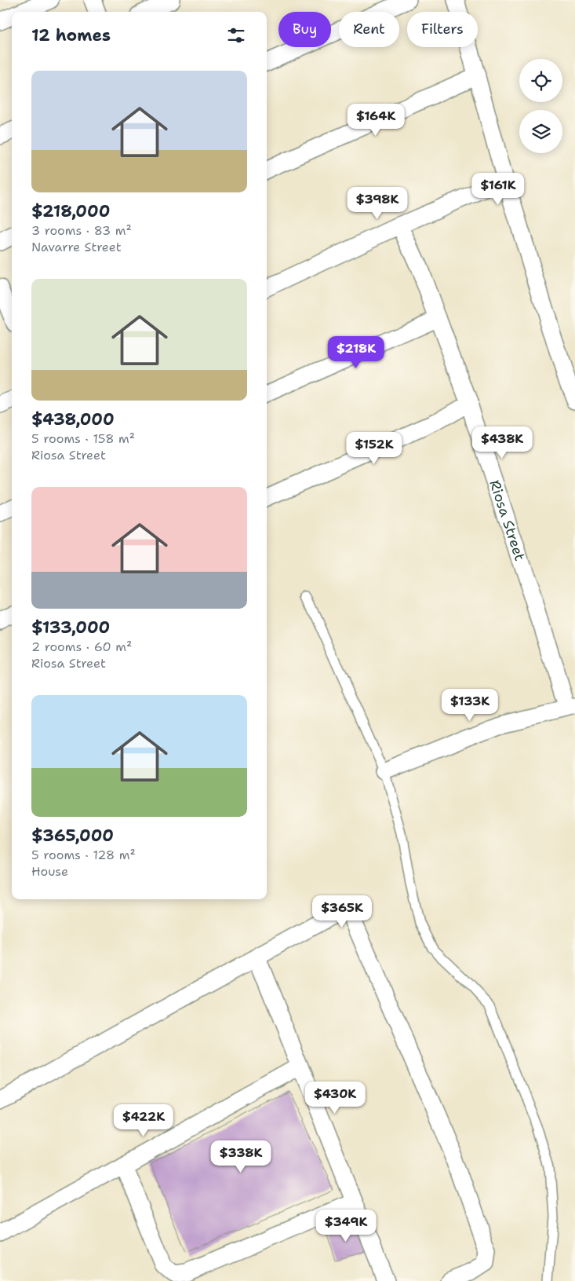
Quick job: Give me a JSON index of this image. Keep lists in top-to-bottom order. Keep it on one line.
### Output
{"streets":{"street":["Riosa Street"]},"page":{"chip":["Buy","Rent","Filters"],"heading":"12 homes","list":[{"name":"$218,000","note":"3 rooms · 83 m² · Navarre Street"},{"name":"$438,000","note":"5 rooms · 158 m² · Riosa Street"},{"name":"$133,000","note":"2 rooms · 60 m² · Riosa Street"},{"name":"$365,000","note":"5 rooms · 128 m² · House"}],"price":["$164K","$161K","$398K","$218K","$438K","$152K","$133K","$365K","$430K","$422K","$338K","$349K"]}}
